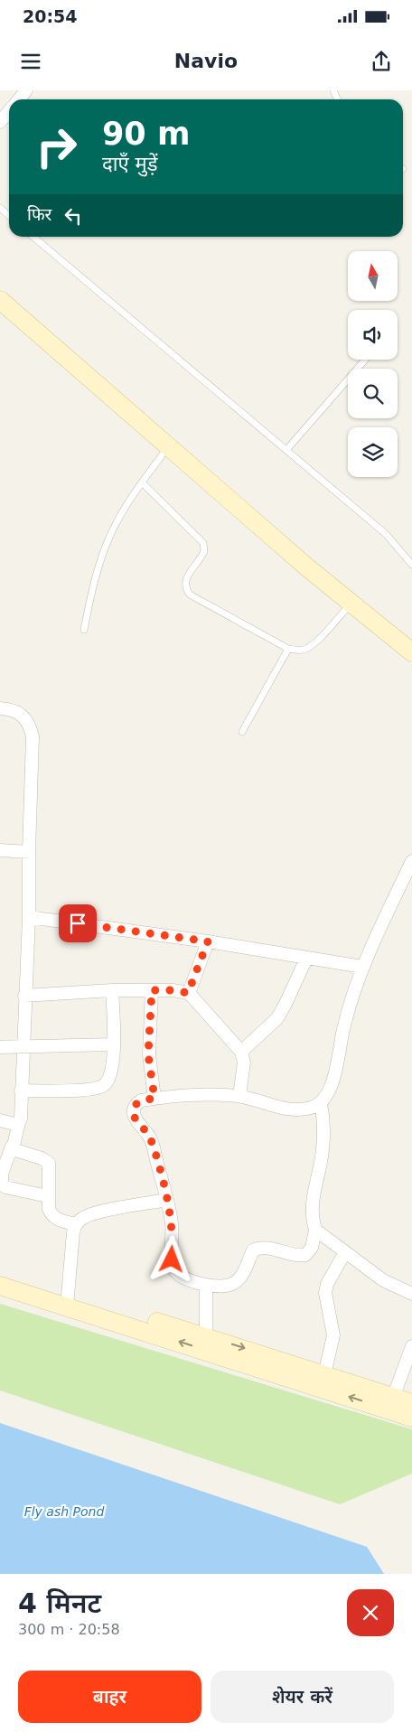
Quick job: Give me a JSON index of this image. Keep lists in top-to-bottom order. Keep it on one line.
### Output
{"water":["Fly ash Pond"],"north":"top","page":{"status":"20:54","header":"Navio","turn":["90 m","दाएँ मुड़ें"],"then":"फिर","heading":["4 मिनट","300 m · 20:58"],"buttons":["बाहर","शेयर करें"]}}
